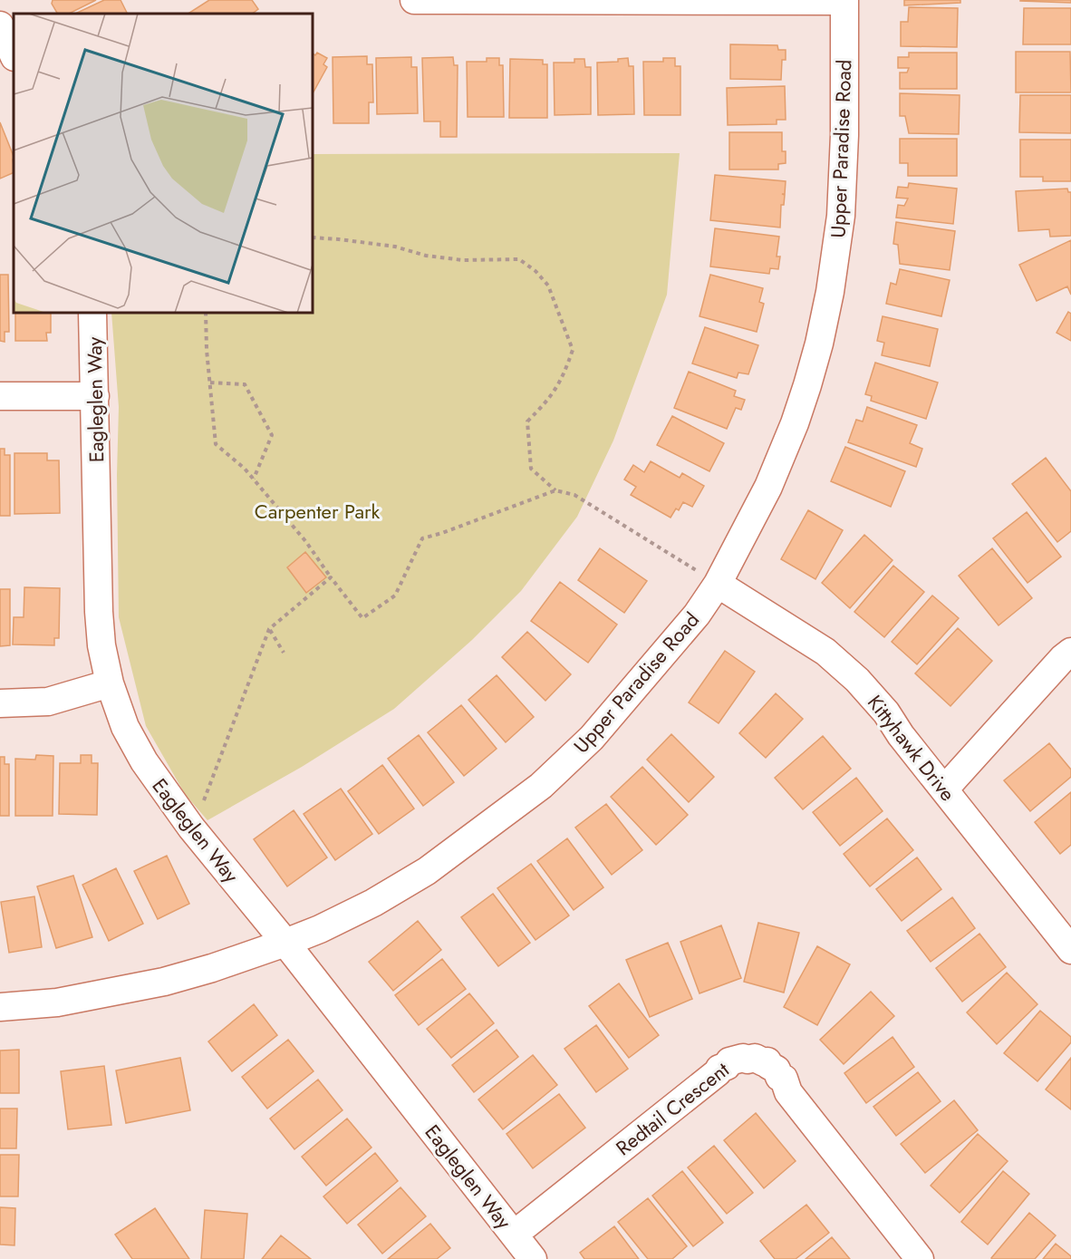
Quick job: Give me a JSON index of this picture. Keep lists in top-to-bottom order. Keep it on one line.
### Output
{"streets":{"street":["Upper Paradise Road","Eagleglen Way","Kittyhawk Drive","Redtail Crescent"]},"crossings":[["Upper Paradise Road","Eagleglen Way"],["Upper Paradise Road","Kittyhawk Drive"],["Eagleglen Way","Redtail Crescent"]],"parks":["Carpenter Park"]}
